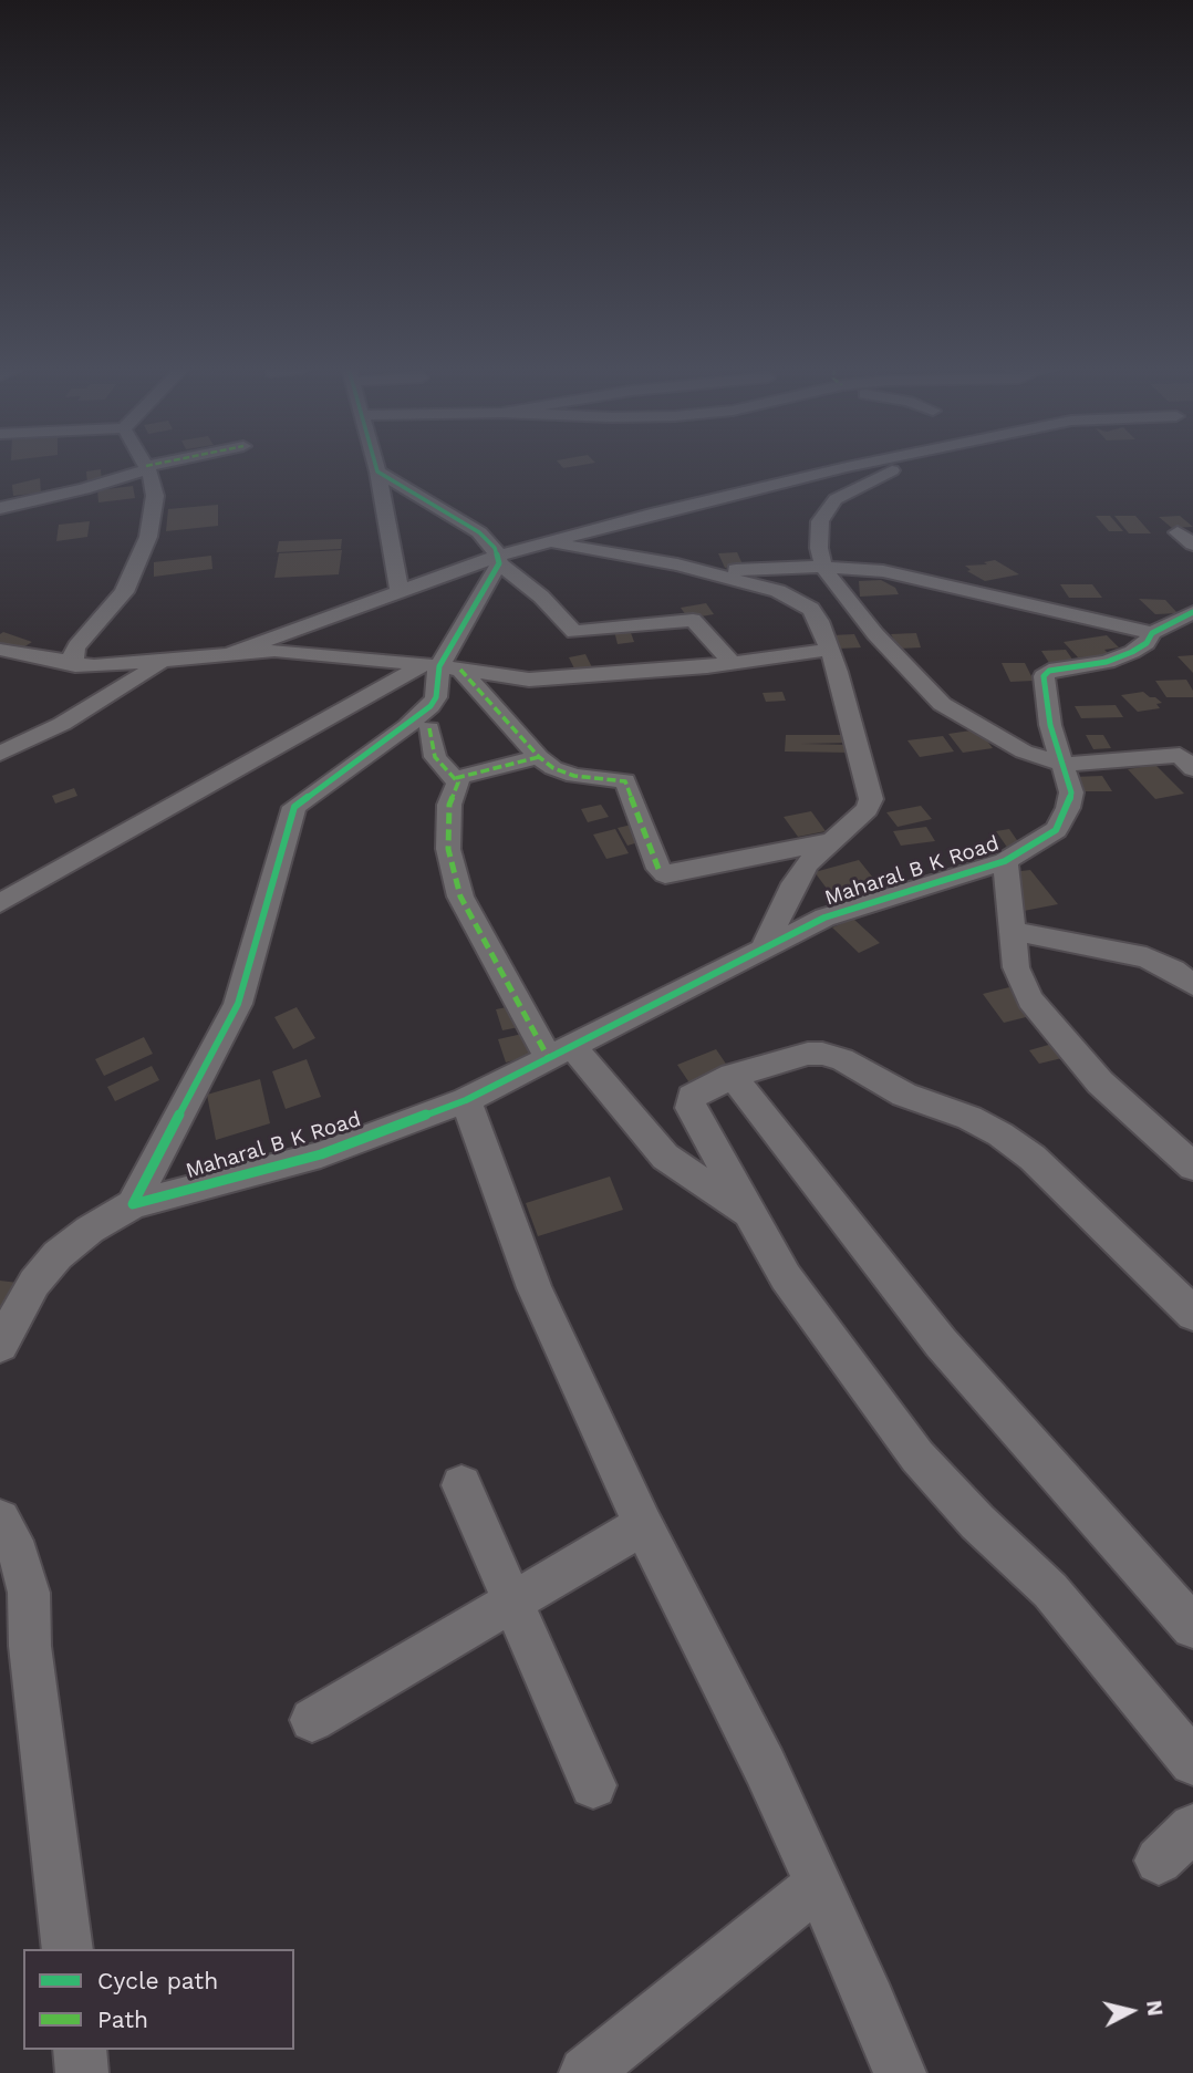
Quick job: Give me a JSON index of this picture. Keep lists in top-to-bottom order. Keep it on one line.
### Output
{"streets":{"street":["Maharal B K Road"]},"legend":["Cycle path","Path"],"north":"right"}
